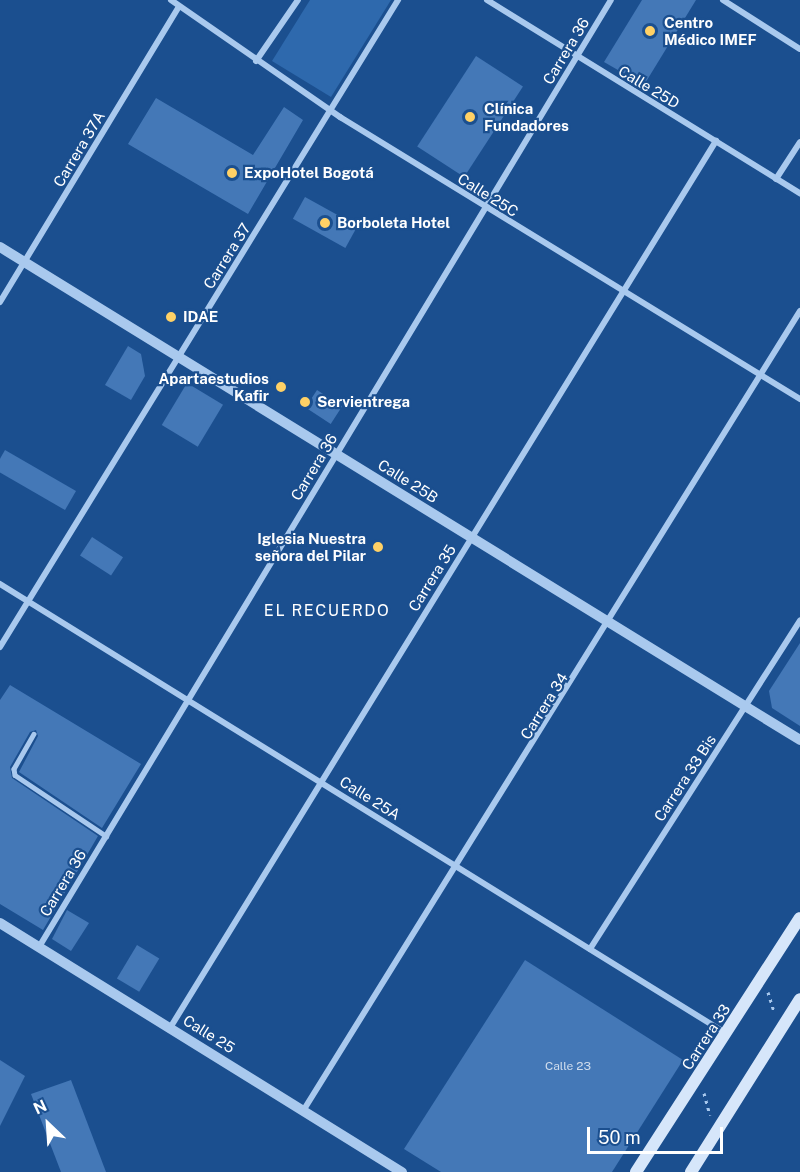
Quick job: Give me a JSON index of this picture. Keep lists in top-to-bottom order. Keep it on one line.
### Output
{"streets":{"main road":["Carrera 33"],"street":["Carrera 36","Calle 25D","Carrera 37A","Calle 25C","Carrera 37","Calle 25B","Carrera 35","Carrera 34","Carrera 33 Bis","Calle 25A","Calle 25"]},"crossings":[["Carrera 36","Calle 25D"],["Carrera 36","Calle 25C"],["Carrera 36","Calle 25B"],["Carrera 36","Calle 25A"],["Carrera 36","Calle 25"],["Calle 25D","Carrera 35"],["Carrera 37A","Calle 25C"],["Carrera 37A","Calle 25B"],["Calle 25C","Carrera 37"],["Calle 25C","Carrera 35"],["Calle 25C","Carrera 34"],["Carrera 37","Calle 25B"],["Carrera 37","Calle 25A"],["Calle 25B","Carrera 35"],["Calle 25B","Carrera 34"],["Calle 25B","Carrera 33 Bis"],["Carrera 35","Calle 25A"],["Carrera 35","Calle 25"],["Carrera 34","Calle 25A"],["Carrera 34","Calle 25"],["Carrera 33 Bis","Calle 25A"],["Calle 25A","Carrera 33"]],"districts":["EL RECUERDO"],"places":["Centro Médico IMEF","Clínica Fundadores","ExpoHotel Bogotá","Borboleta Hotel","IDAE","Apartaestudios Kafir","Servientrega","Iglesia Nuestra señora del Pilar"],"house_numbers":["Calle 23"],"scale_bar":"50 m","north":"top left"}
